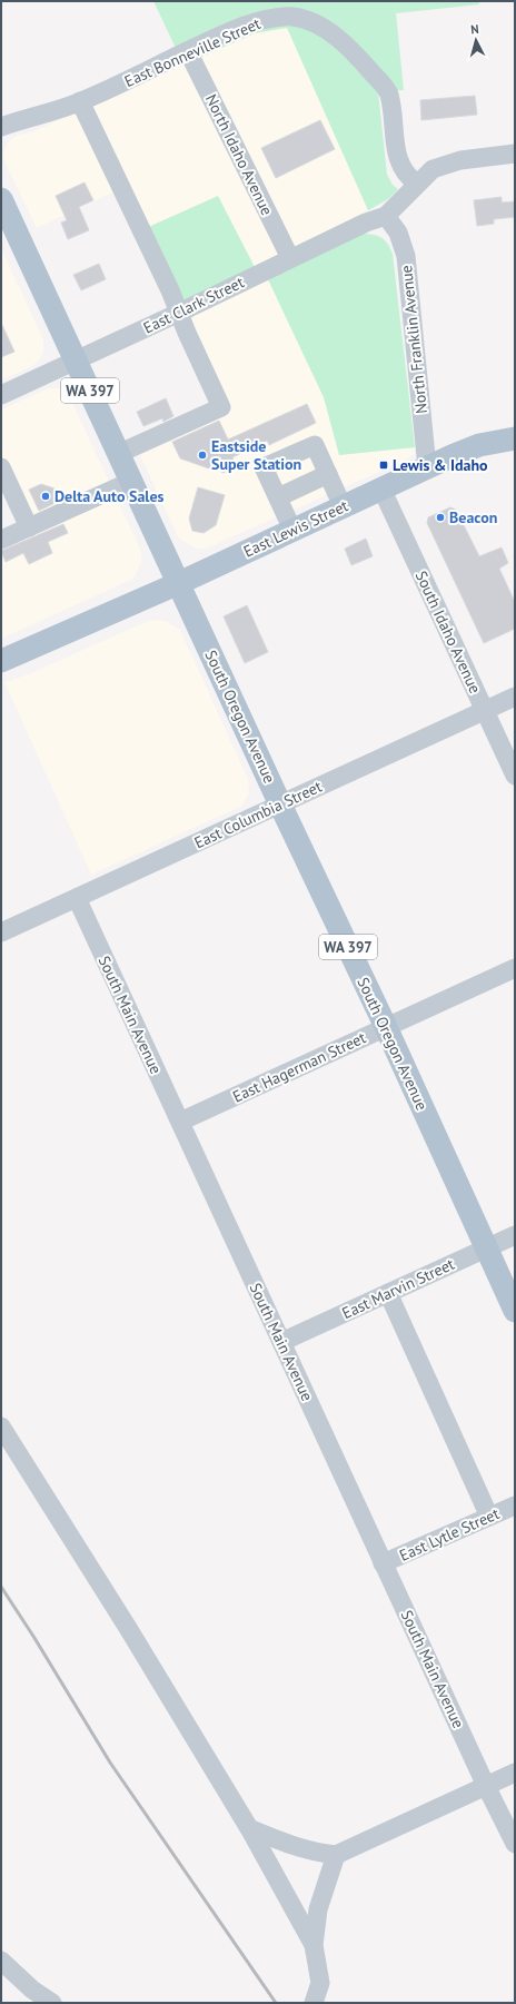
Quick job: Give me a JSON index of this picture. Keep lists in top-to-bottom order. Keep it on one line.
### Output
{"streets":{"main road":["WA 397","East Lewis Street","South Oregon Avenue"],"street":["East Bonneville Street","North Idaho Avenue","East Clark Street","North Franklin Avenue","South Idaho Avenue","East Columbia Street","South Main Avenue","East Hagerman Street","East Marvin Street","East Lytle Street"]},"crossings":[["East Bonneville Street","North Idaho Avenue"],["North Idaho Avenue","East Clark Street"],["East Clark Street","North Franklin Avenue"],["East Clark Street","WA 397"],["North Franklin Avenue","East Lewis Street"],["WA 397","East Lewis Street"],["WA 397","South Oregon Avenue"],["East Lewis Street","South Idaho Avenue"],["East Lewis Street","South Oregon Avenue"],["South Idaho Avenue","East Columbia Street"],["South Oregon Avenue","East Columbia Street"],["South Oregon Avenue","East Hagerman Street"],["South Oregon Avenue","East Marvin Street"],["East Columbia Street","South Main Avenue"],["South Main Avenue","East Hagerman Street"],["South Main Avenue","East Marvin Street"],["South Main Avenue","East Lytle Street"]],"places":{"other":["Eastside Super Station","Delta Auto Sales","Beacon"],"transit":["Lewis & Idaho"]},"north":"top"}
